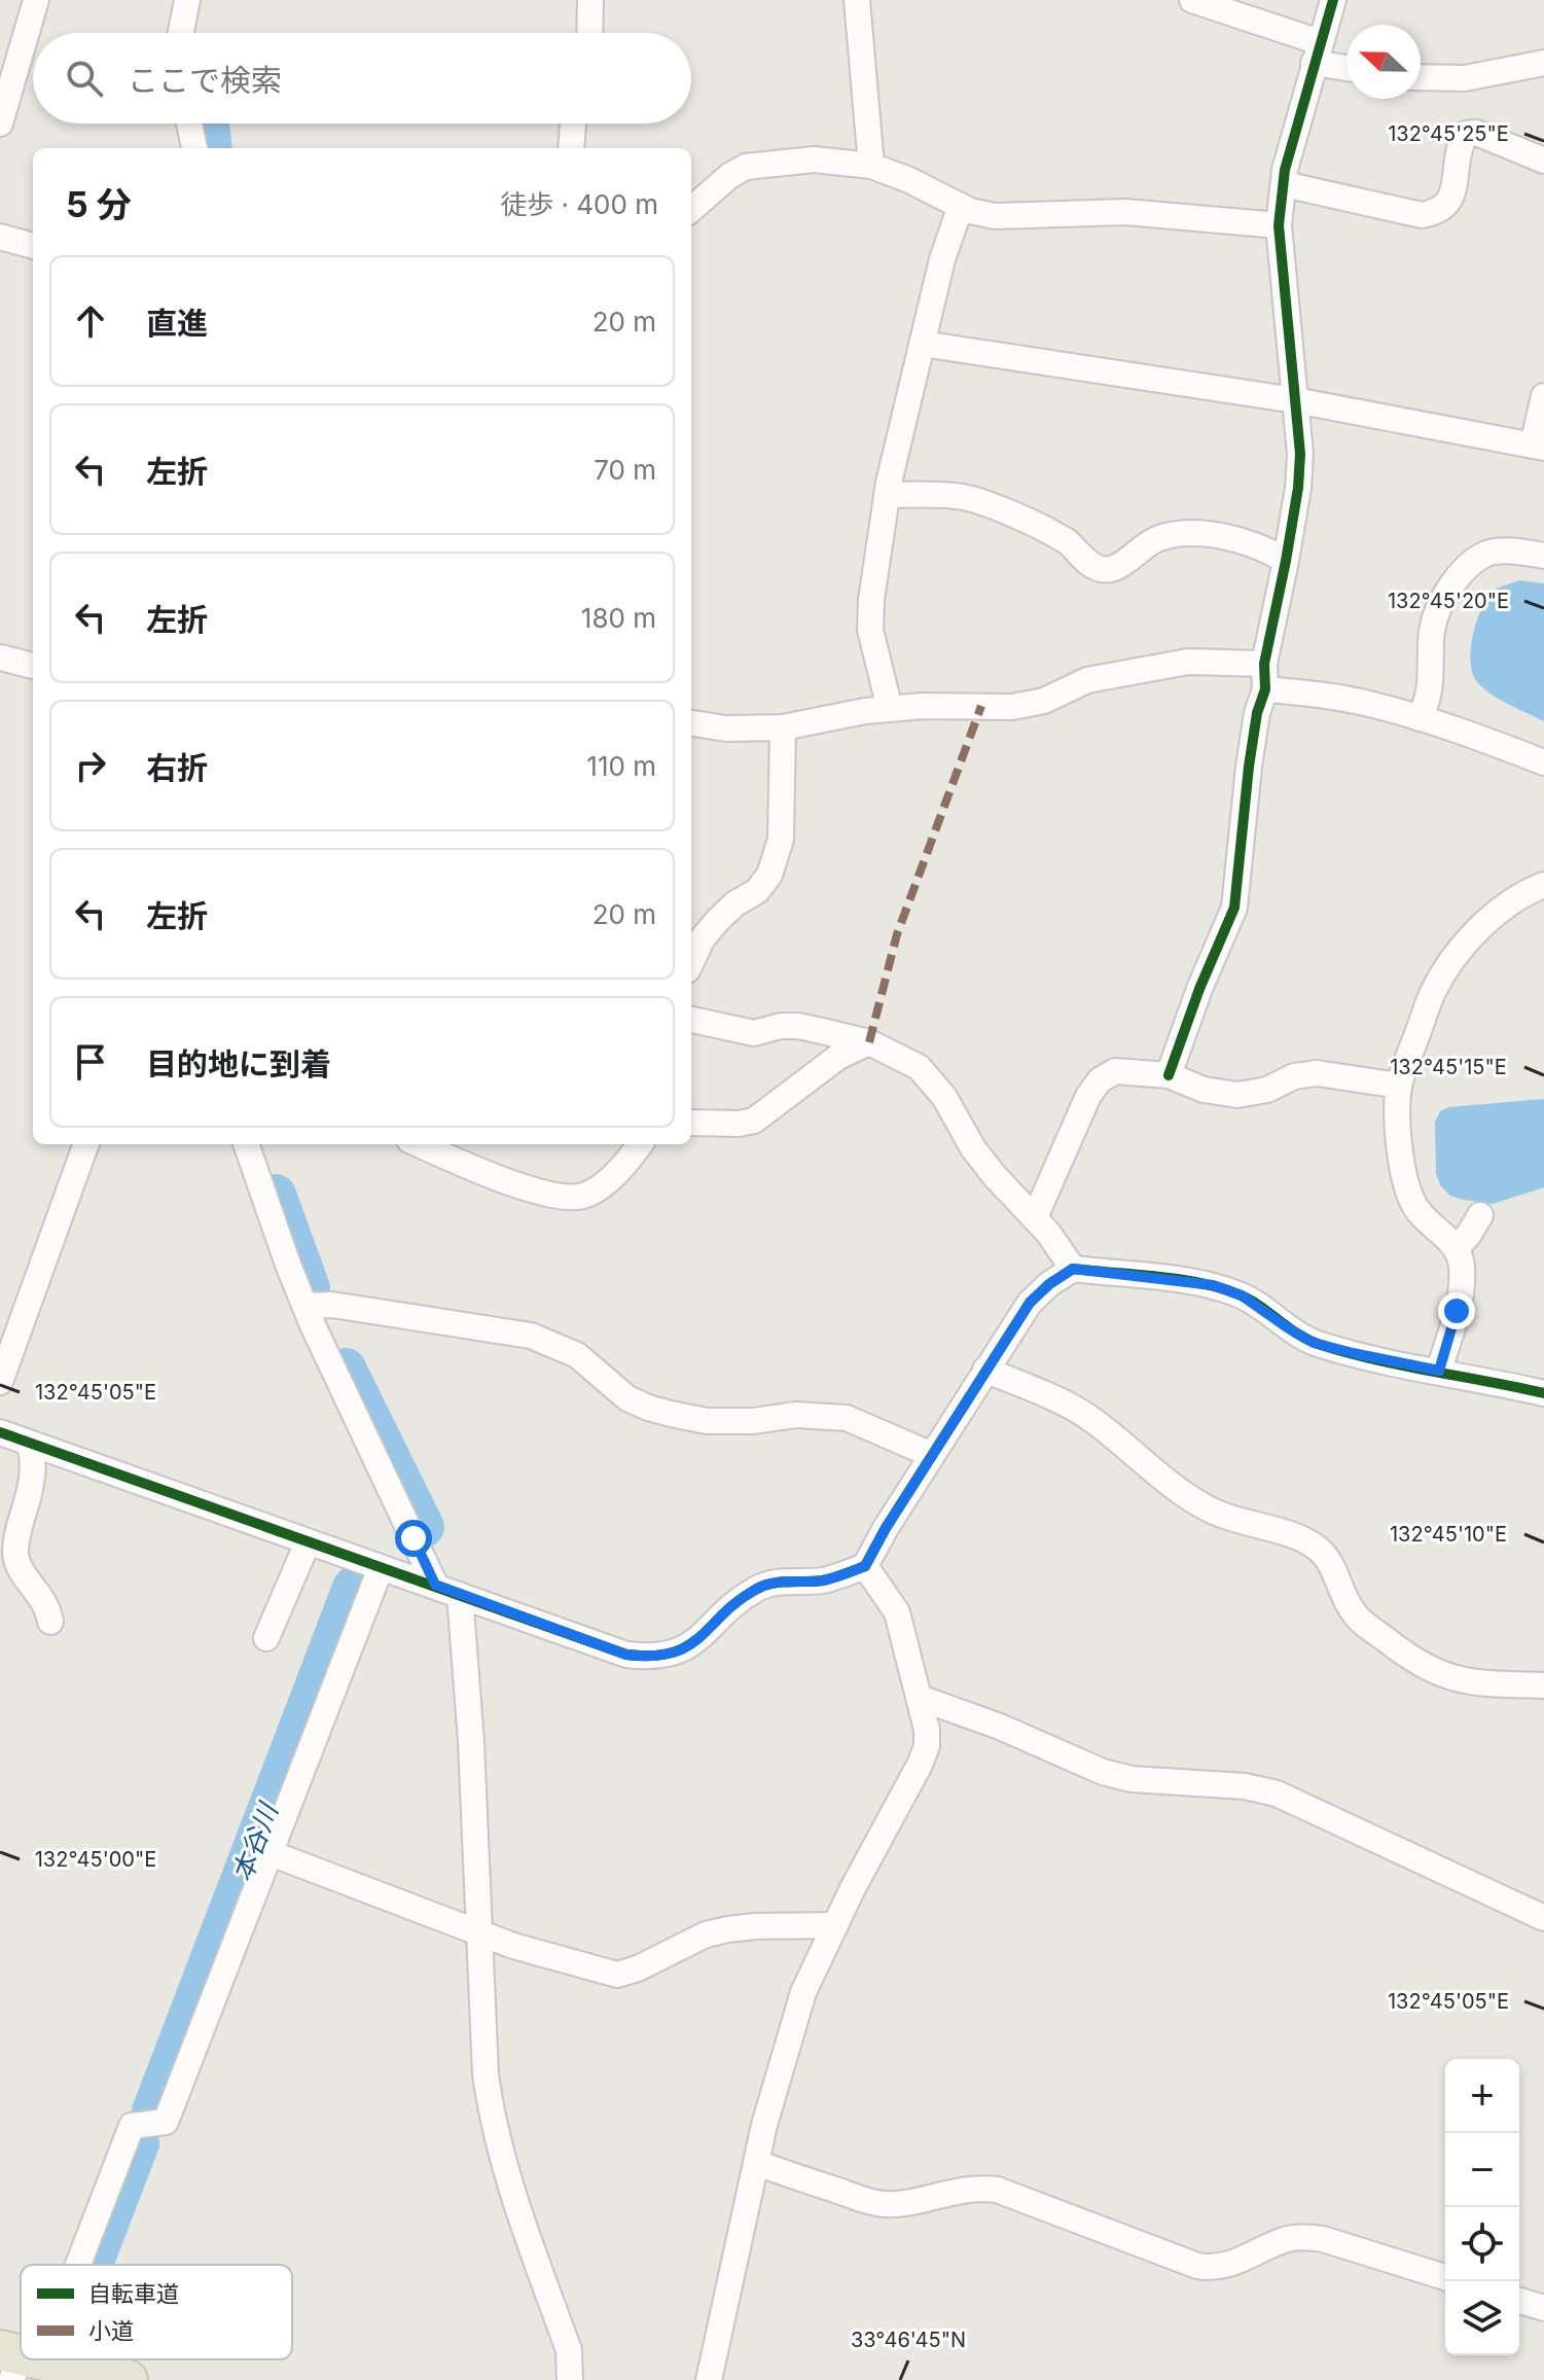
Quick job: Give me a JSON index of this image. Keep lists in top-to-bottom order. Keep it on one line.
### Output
{"water":["本谷川"],"legend":["自転車道","小道"],"north":"left","page":{"search":"ここで検索","heading":["5 分","徒歩 · 400 m"],"list":[["直進","20 m"],["左折","70 m"],["左折","180 m"],["右折","110 m"],["左折","20 m"],"目的地に到着"],"map_buttons":["+","−"]},"coordinates":["132°45'25\"E","132°45'20\"E","132°45'15\"E","132°45'05\"E","132°45'10\"E","132°45'00\"E","33°46'45\"N"]}
